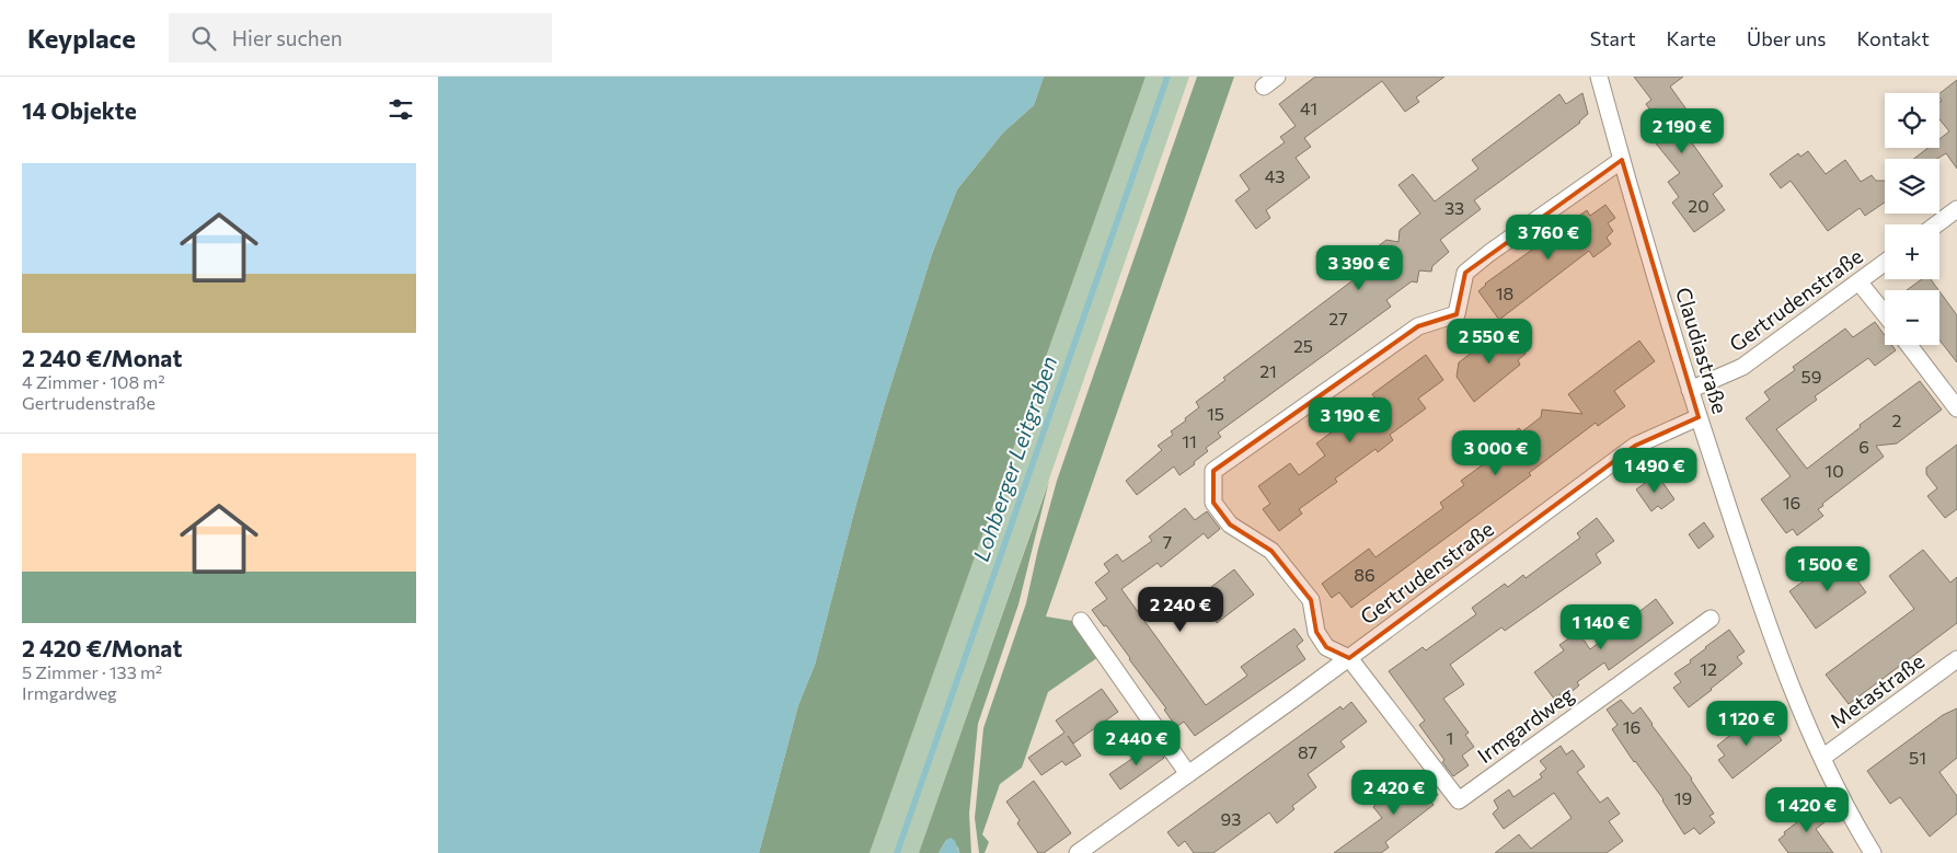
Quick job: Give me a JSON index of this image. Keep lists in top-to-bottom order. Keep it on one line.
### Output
{"streets":{"street":["Gertrudenstraße","Claudiastraße","Metastraße","Irmgardweg"]},"crossings":[["Gertrudenstraße","Claudiastraße"],["Gertrudenstraße","Irmgardweg"],["Claudiastraße","Metastraße"]],"water":["Lohberger Leitgraben"],"house_numbers":["41","43","20","33","18","27","25","21","59","15","2","11","6","10","16","7","86","12","16","1","87","51","19","93"],"page":{"header":"Keyplace","search":"Hier suchen","nav":["Start","Karte","Über uns","Kontakt"],"heading":"14 Objekte","map_buttons":["+","−"],"price":["2 190 €","3 760 €","3 390 €","2 550 €","3 190 €","3 000 €","1 490 €","1 500 €","2 240 €","1 140 €","1 120 €","2 440 €","2 420 €","1 420 €"],"list":[{"name":"2 240 €/Monat","note":"4 Zimmer · 108 m² · Gertrudenstraße"},{"name":"2 420 €/Monat","note":"5 Zimmer · 133 m² · Irmgardweg"}]}}
